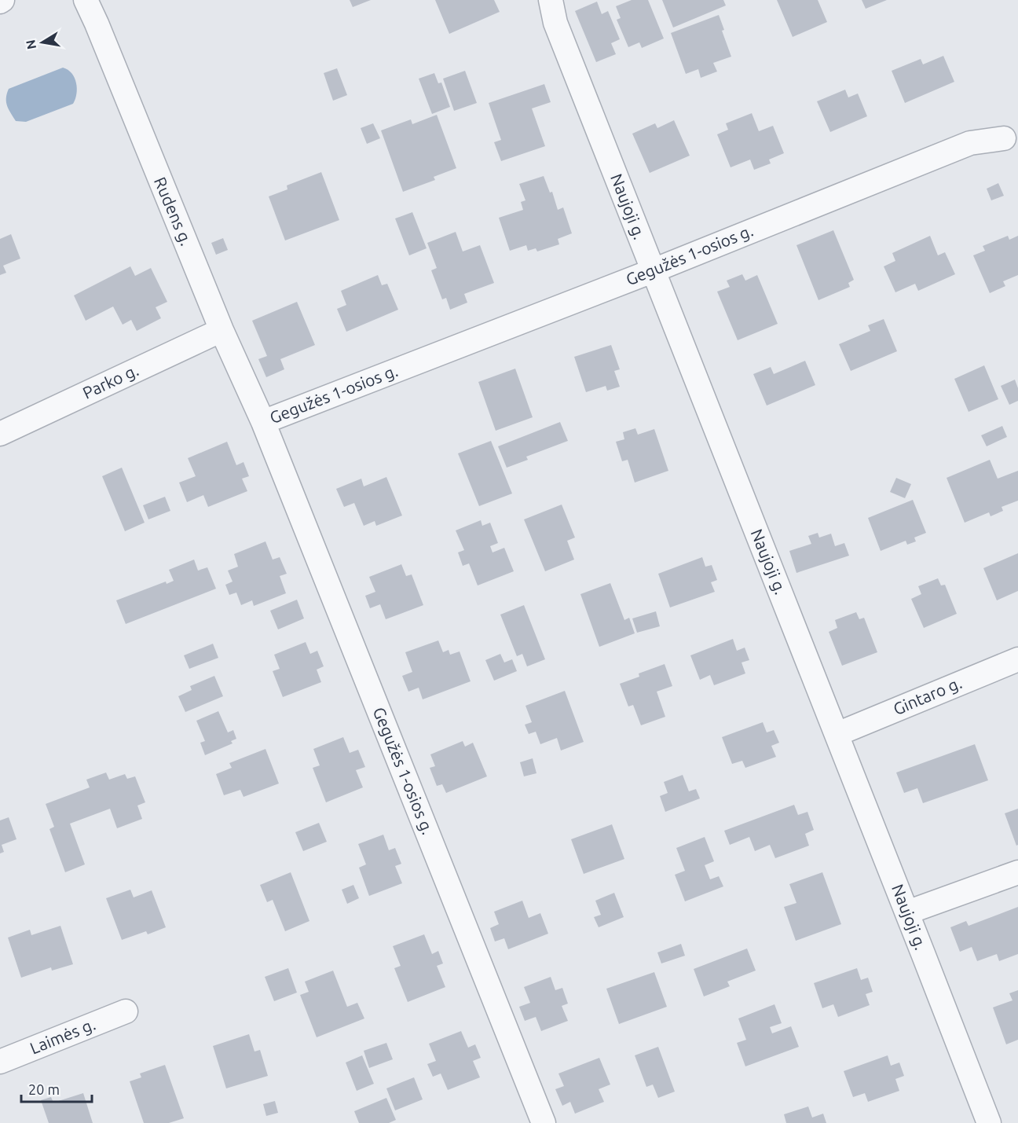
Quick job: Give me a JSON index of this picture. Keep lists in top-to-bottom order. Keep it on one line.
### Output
{"streets":{"street":["Naujoji g.","Rudens g.","Gegužės 1-osios g.","Parko g.","Gintaro g.","Laimės g."]},"crossings":[["Naujoji g.","Gegužės 1-osios g."],["Naujoji g.","Gintaro g."],["Rudens g.","Gegužės 1-osios g."],["Rudens g.","Parko g."]],"scale_bar":"20 m","north":"left"}
